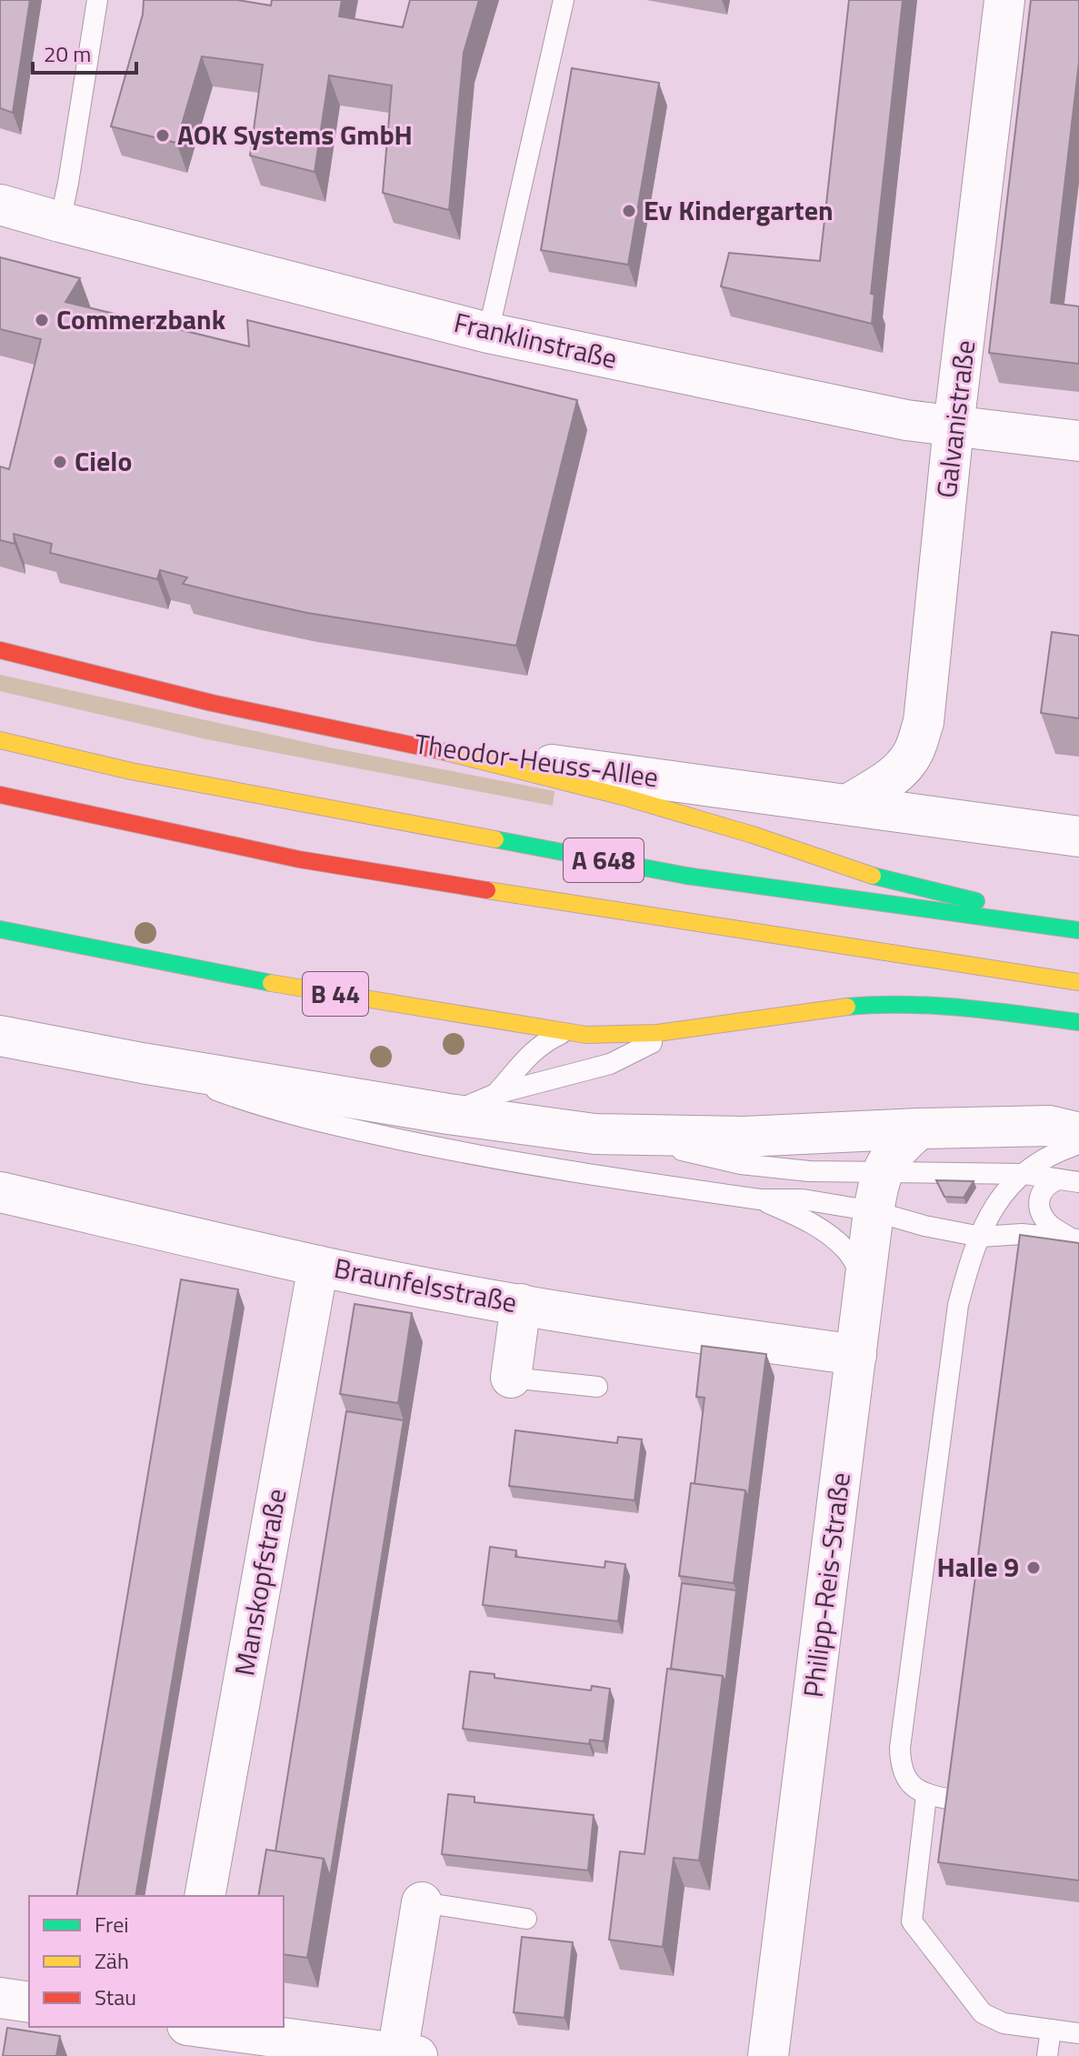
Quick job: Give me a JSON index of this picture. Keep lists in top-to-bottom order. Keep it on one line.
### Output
{"streets":{"main road":["Theodor-Heuss-Allee","A 648","B 44"],"street":["Franklinstraße","Galvanistraße","Braunfelsstraße","Manskopfstraße","Philipp-Reis-Straße"]},"crossings":[["Franklinstraße","Galvanistraße"],["Galvanistraße","Theodor-Heuss-Allee"],["Braunfelsstraße","Manskopfstraße"],["Braunfelsstraße","Philipp-Reis-Straße"]],"places":["AOK Systems GmbH","Ev Kindergarten","Commerzbank","Cielo","Halle 9"],"legend":["Frei","Zäh","Stau"],"scale_bar":"20 m"}
